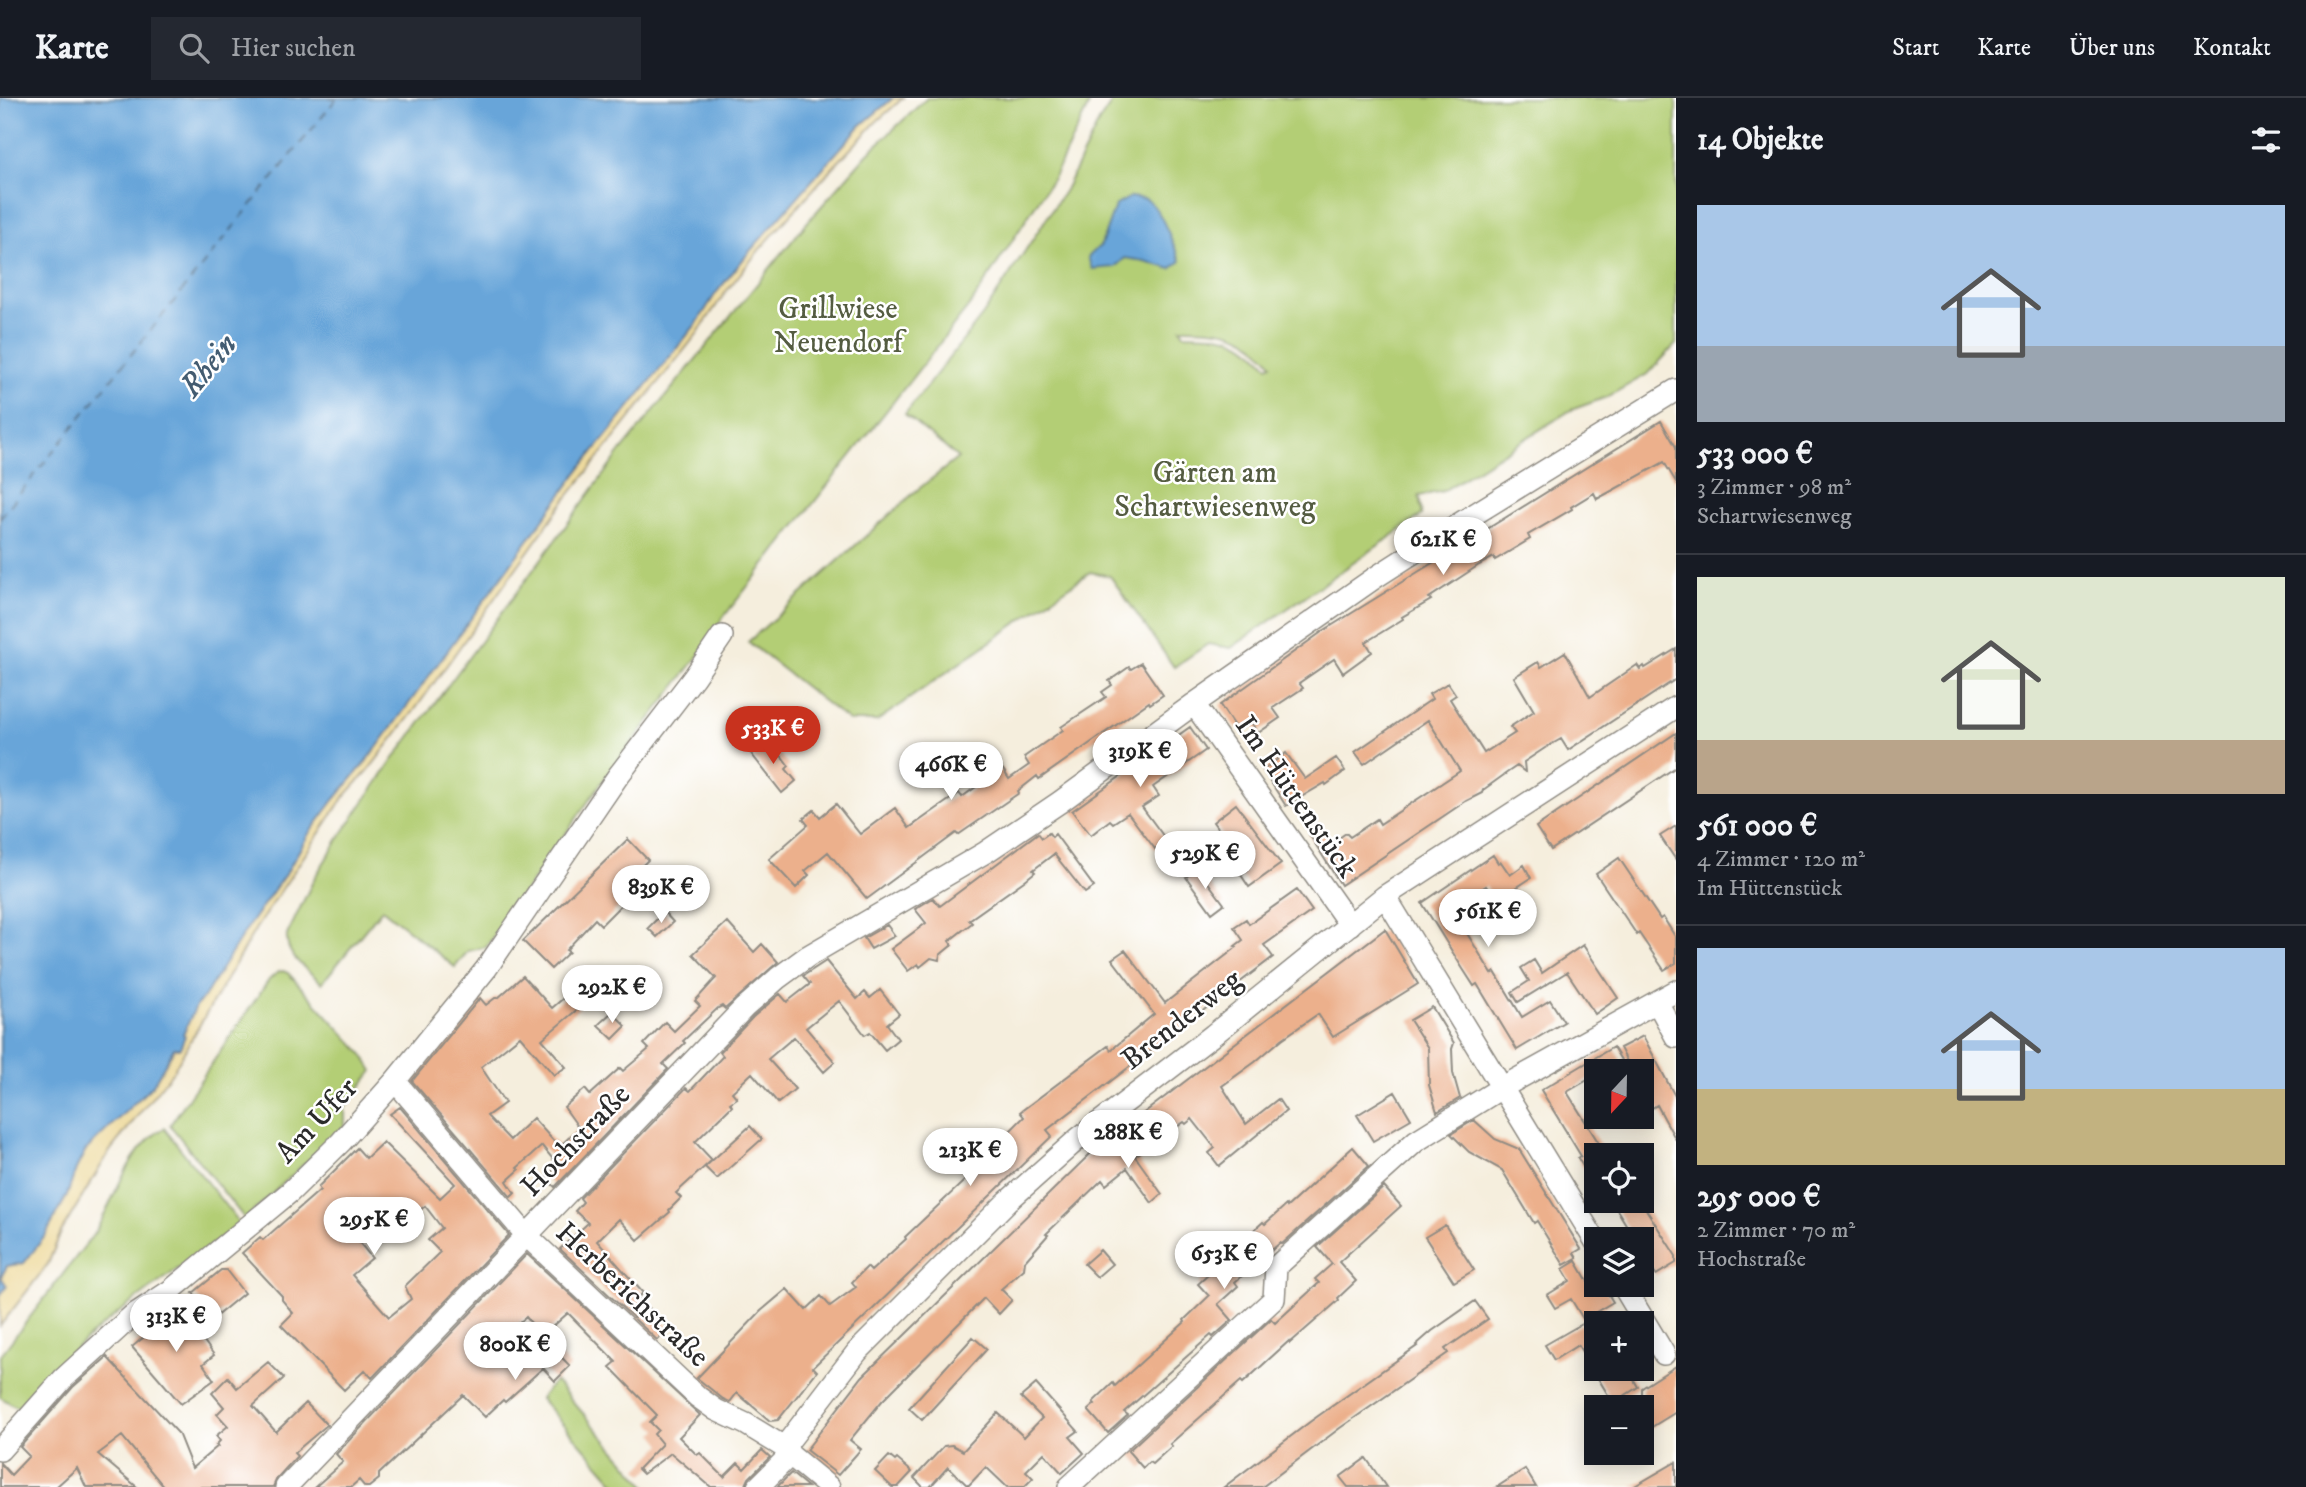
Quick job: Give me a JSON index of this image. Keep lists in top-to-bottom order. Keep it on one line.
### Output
{"streets":{"street":["Im Hüttenstück","Brenderweg","Am Ufer","Hochstraße","Herberichstraße"]},"crossings":[["Im Hüttenstück","Brenderweg"],["Im Hüttenstück","Hochstraße"],["Brenderweg","Herberichstraße"],["Am Ufer","Herberichstraße"],["Hochstraße","Herberichstraße"]],"water":["Rhein"],"parks":["Grillwiese Neuendorf","Gärten am Schartwiesenweg"],"north":"bottom","page":{"header":"Karte","search":"Hier suchen","nav":["Start","Karte","Über uns","Kontakt"],"heading":"14 Objekte","list":[{"name":"533 000 €","note":"3 Zimmer · 98 m² · Schartwiesenweg"},{"name":"561 000 €","note":"4 Zimmer · 120 m² · Im Hüttenstück"},{"name":"295 000 €","note":"2 Zimmer · 70 m² · Hochstraße"}],"price":["621K €","533K €","319K €","466K €","529K €","839K €","561K €","292K €","288K €","213K €","295K €","653K €","313K €","800K €"],"map_buttons":["+","−"]}}
